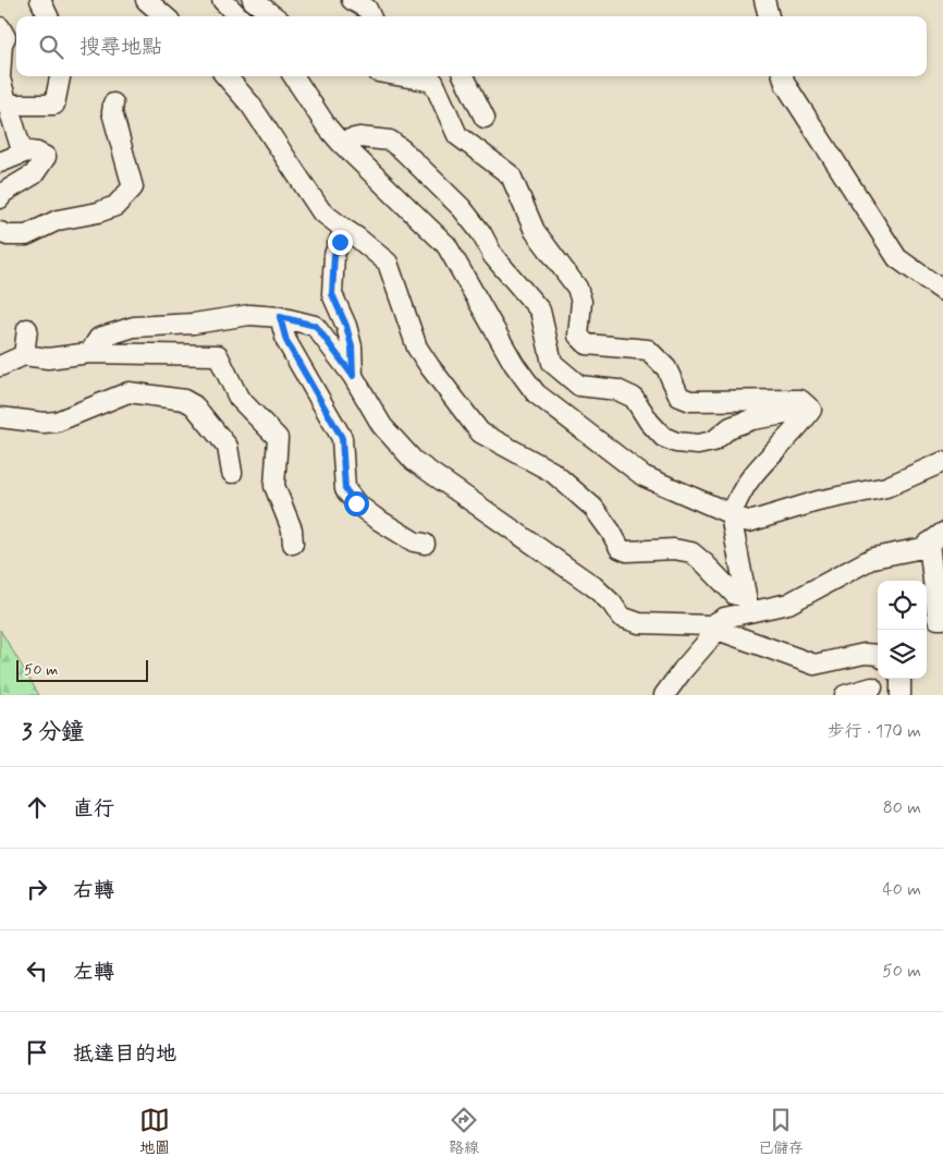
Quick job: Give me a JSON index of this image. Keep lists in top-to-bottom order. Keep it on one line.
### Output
{"scale_bar":"50 m","page":{"search":"搜尋地點","scale":"50 m","heading":["3 分鐘","步行 · 170 m"],"list":[["直行","80 m"],["右轉","40 m"],["左轉","50 m"],"抵達目的地"],"nav":["地圖","路線","已儲存"]}}
